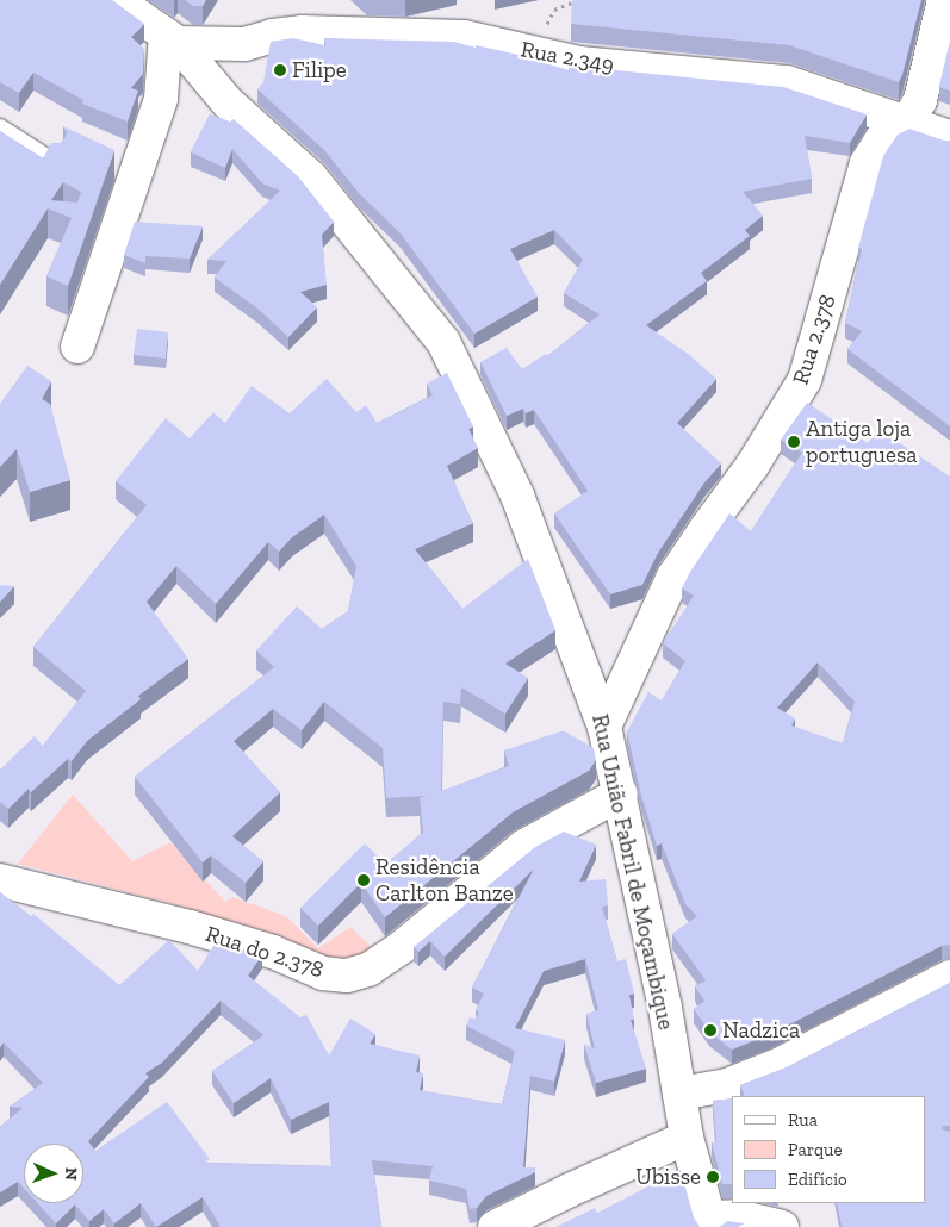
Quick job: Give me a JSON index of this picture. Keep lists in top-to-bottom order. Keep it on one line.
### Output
{"streets":{"street":["Rua 2.349","Rua 2.378","Rua União Fabril de Moçambique","Rua do 2.378"]},"crossings":[["Rua 2.349","Rua 2.378"],["Rua 2.349","Rua União Fabril de Moçambique"],["Rua 2.378","Rua União Fabril de Moçambique"],["Rua União Fabril de Moçambique","Rua do 2.378"]],"places":["Filipe","Antiga loja portuguesa","Residência Carlton Banze","Nadzica","Ubisse"],"legend":["Rua","Parque","Edifício"],"north":"right"}
